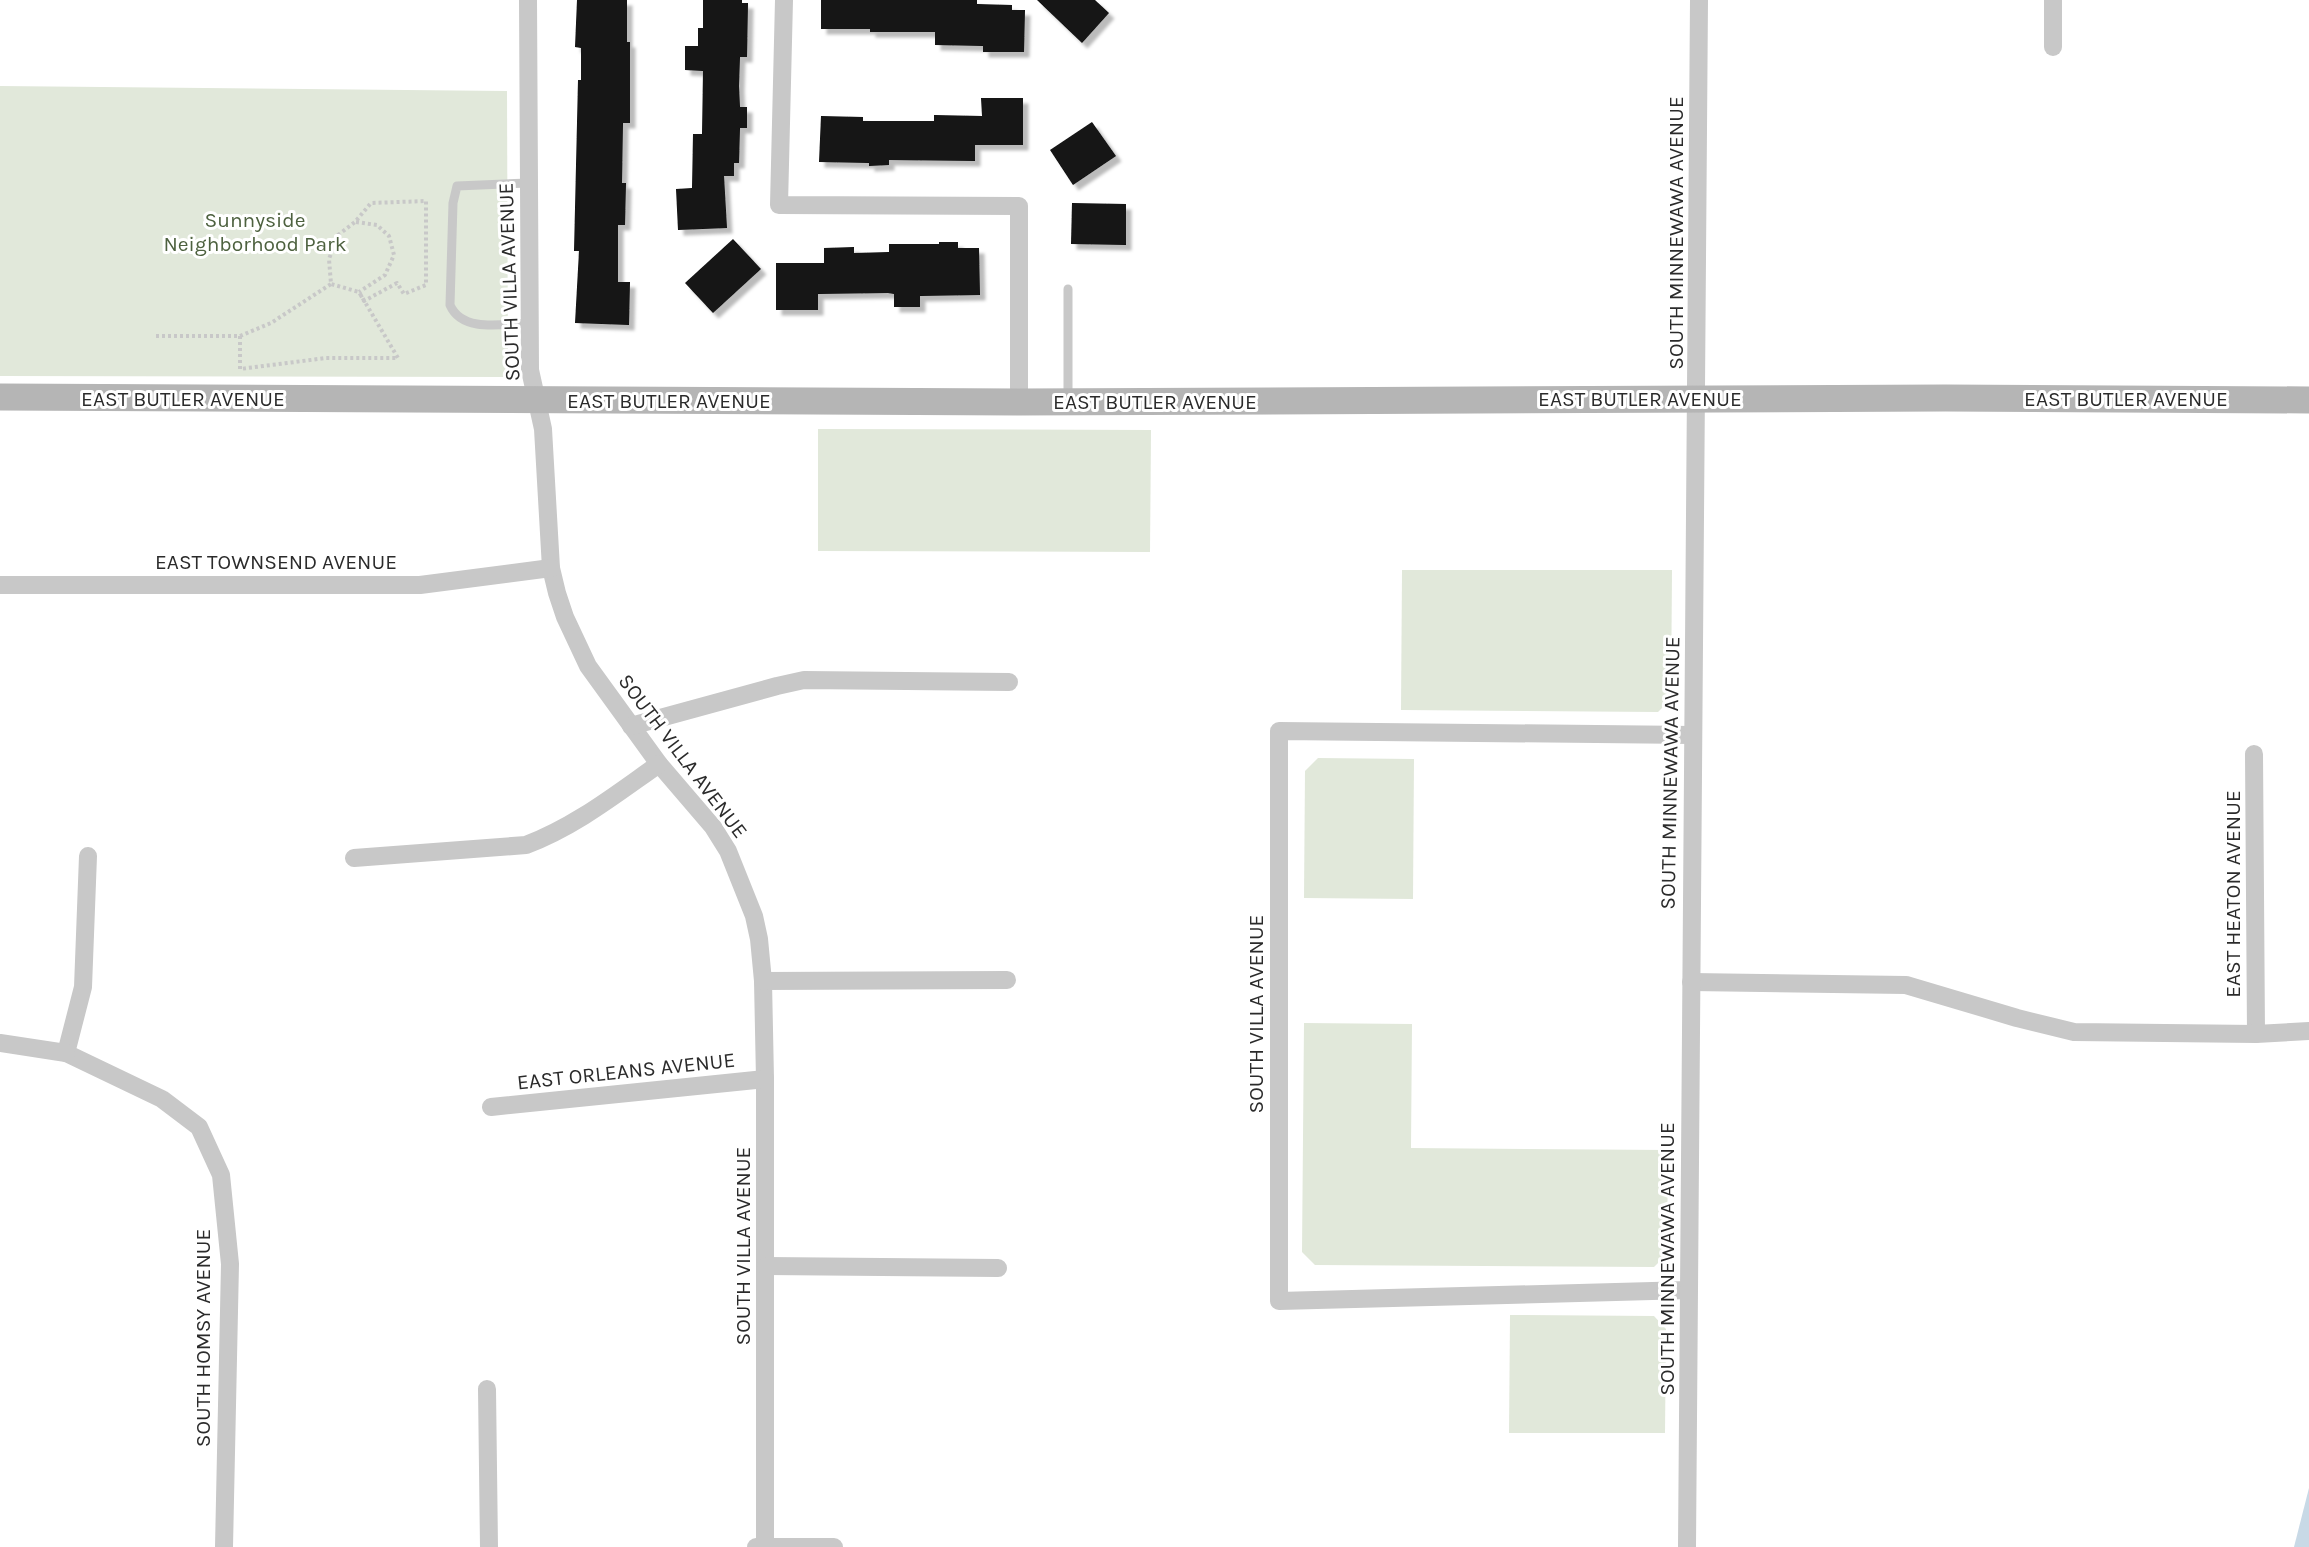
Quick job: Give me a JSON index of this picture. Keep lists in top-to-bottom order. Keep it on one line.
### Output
{"streets":{"street":["SOUTH MINNEWAWA AVENUE","SOUTH VILLA AVENUE","EAST BUTLER AVENUE","EAST TOWNSEND AVENUE","EAST HEATON AVENUE","EAST ORLEANS AVENUE","SOUTH HOMSY AVENUE"]},"crossings":[["SOUTH MINNEWAWA AVENUE","SOUTH VILLA AVENUE"],["SOUTH MINNEWAWA AVENUE","EAST BUTLER AVENUE"],["SOUTH VILLA AVENUE","EAST BUTLER AVENUE"],["SOUTH VILLA AVENUE","EAST TOWNSEND AVENUE"],["SOUTH VILLA AVENUE","EAST ORLEANS AVENUE"]],"parks":["Sunnyside Neighborhood Park"]}
